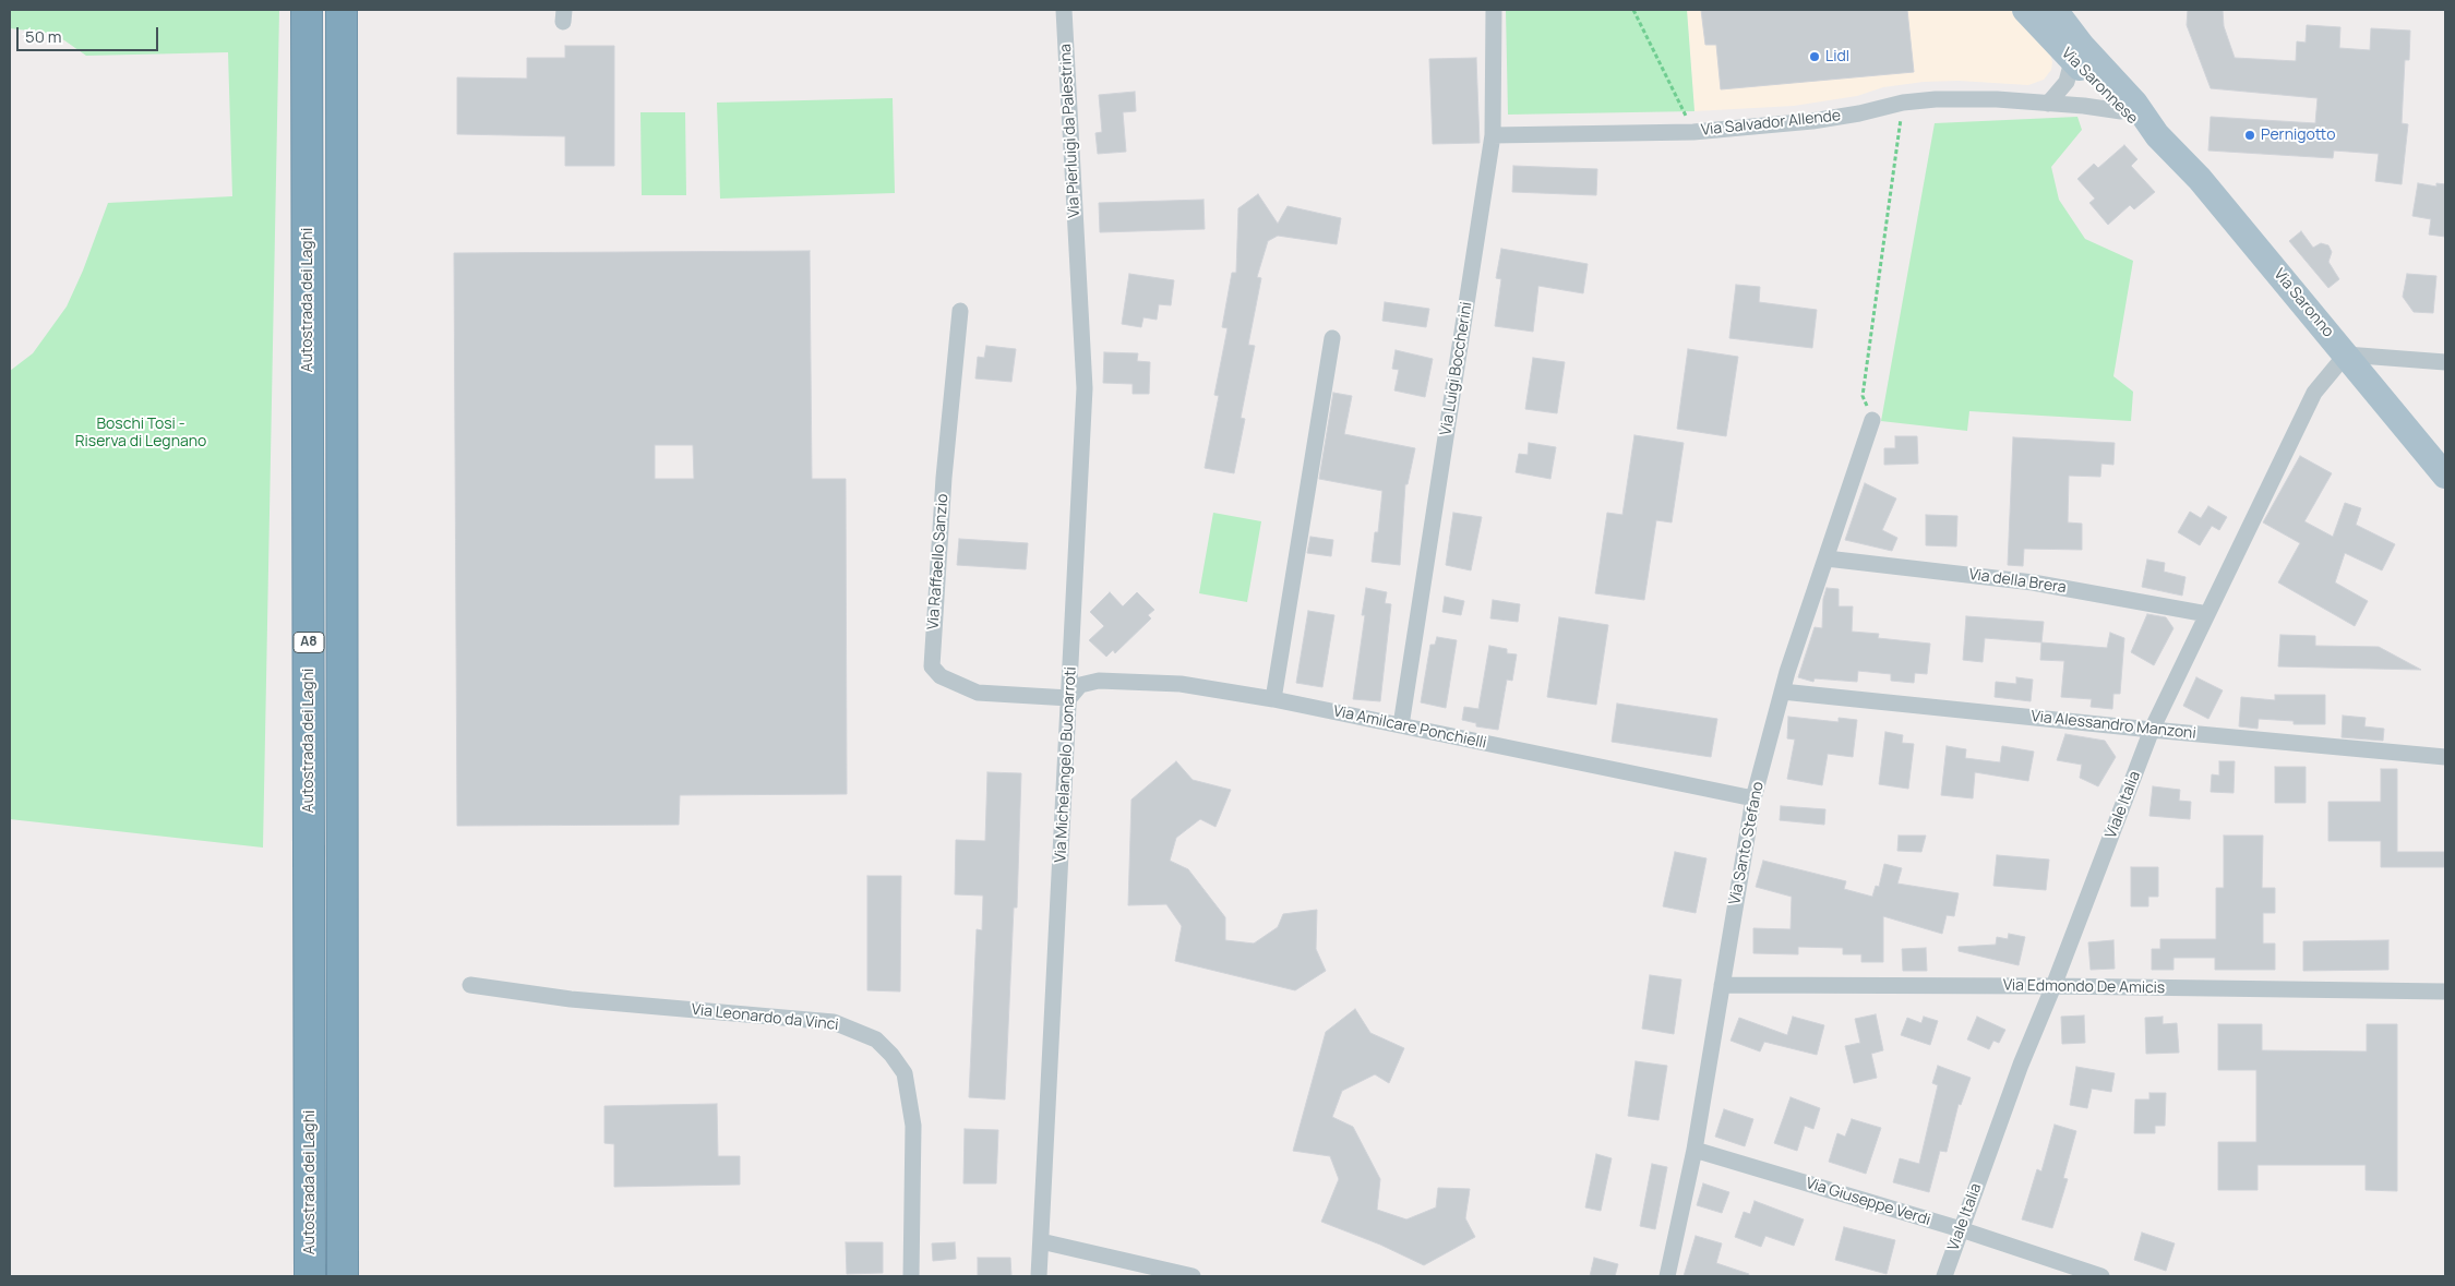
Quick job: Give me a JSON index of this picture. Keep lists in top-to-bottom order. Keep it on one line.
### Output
{"streets":{"highway":["Autostrada dei Laghi","A8"],"main road":["Via Saronnese","Via Saronno"],"street":["Via Salvador Allende","Via Pierluigi da Palestrina","Via Luigi Boccherini","Via Raffaello Sanzio","Via della Brera","Via Alessandro Manzoni","Via Amilcare Ponchielli","Via Michelangelo Buonarroti","Viale Italia","Via Santo Stefano","Via Edmondo De Amicis","Via Leonardo da Vinci","Via Giuseppe Verdi"]},"crossings":[["Via Saronnese","Via Salvador Allende"],["Via Saronnese","Via Saronno"],["Via Salvador Allende","Via Luigi Boccherini"],["Via Pierluigi da Palestrina","Via Michelangelo Buonarroti"],["Via Saronno","Viale Italia"],["Via Luigi Boccherini","Via Amilcare Ponchielli"],["Via Raffaello Sanzio","Via Amilcare Ponchielli"],["Via Raffaello Sanzio","Via Michelangelo Buonarroti"],["Via della Brera","Viale Italia"],["Via della Brera","Via Santo Stefano"],["Via Alessandro Manzoni","Viale Italia"],["Via Alessandro Manzoni","Via Santo Stefano"],["Via Amilcare Ponchielli","Via Michelangelo Buonarroti"],["Via Amilcare Ponchielli","Via Santo Stefano"],["Viale Italia","Via Edmondo De Amicis"],["Viale Italia","Via Giuseppe Verdi"],["Via Santo Stefano","Via Edmondo De Amicis"],["Via Santo Stefano","Via Giuseppe Verdi"]],"parks":["Boschi Tosi - Riserva di Legnano"],"places":["Lidl","Pernigotto"],"scale_bar":"50 m"}
